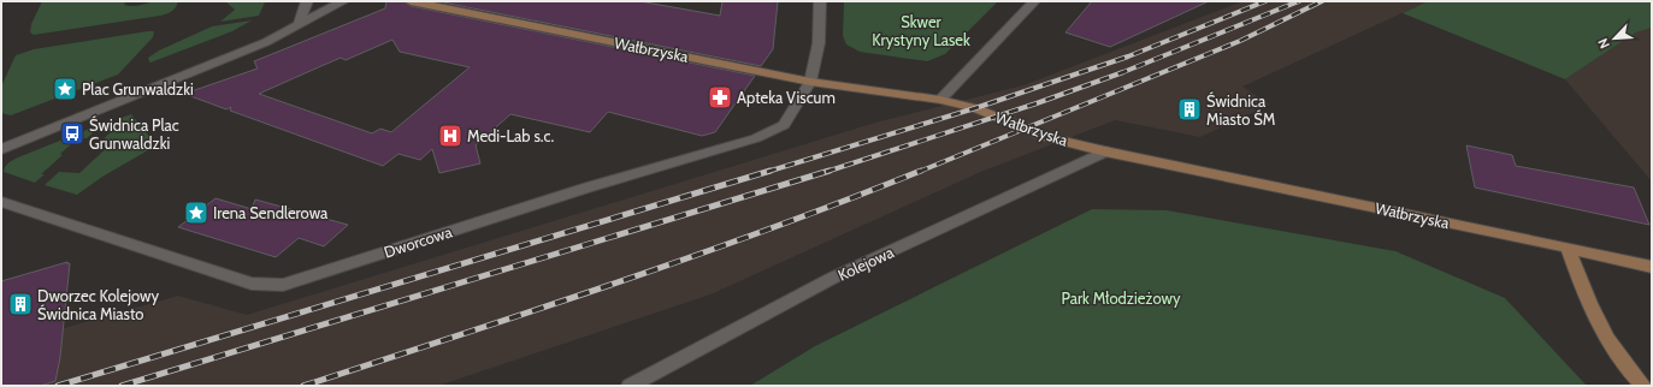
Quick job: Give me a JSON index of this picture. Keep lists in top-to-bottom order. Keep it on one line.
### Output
{"streets":{"main road":["Wałbrzyska"],"street":["Dworcowa","Kolejowa"]},"crossings":[["Wałbrzyska","Dworcowa"],["Wałbrzyska","Kolejowa"]],"parks":["Skwer Krystyny Lasek","Park Młodzieżowy"],"places":{"place":["Plac Grunwaldzki","Irena Sendlerowa"],"pharmacy":["Apteka Viscum"],"building":["Świdnica Miasto ŚM","Dworzec Kolejowy Świdnica Miasto"],"bus stop":["Świdnica Plac Grunwaldzki"],"hospital":["Medi-Lab s.c."]},"north":"bottom left"}
